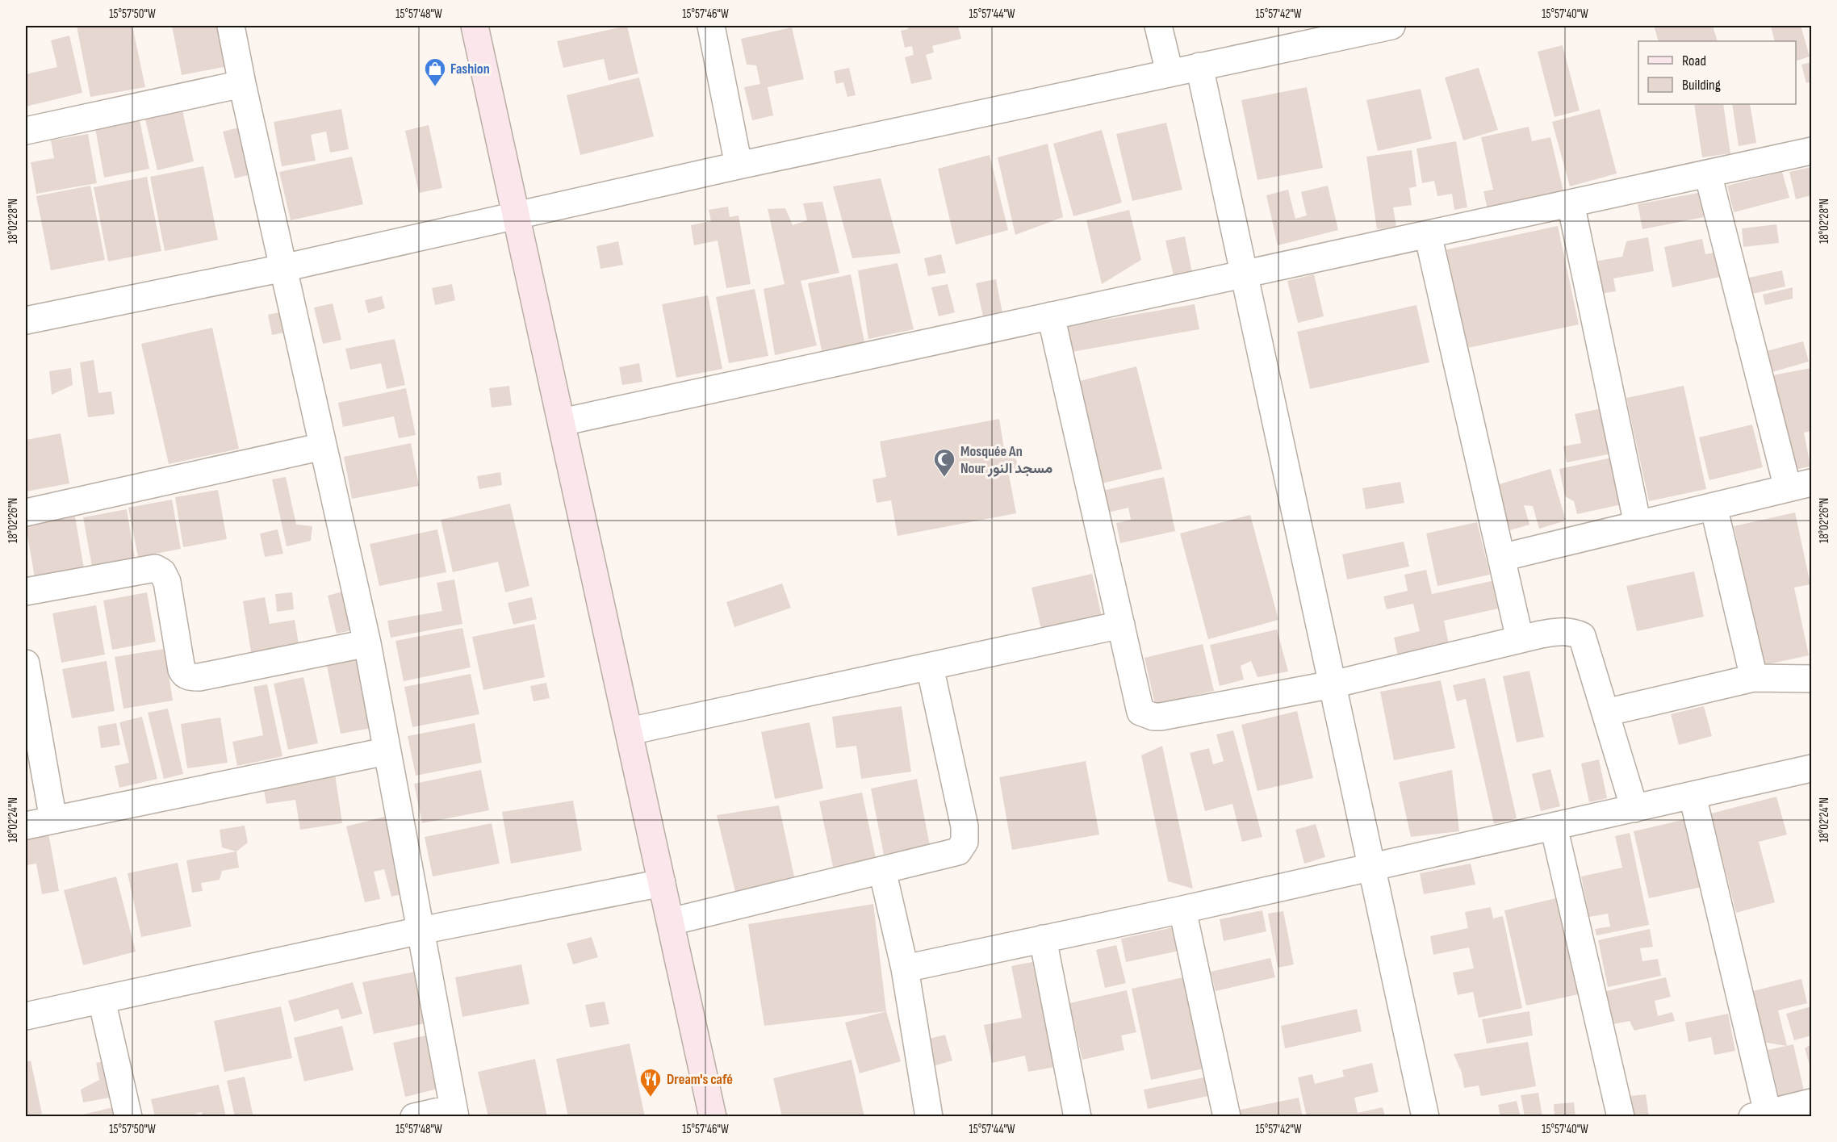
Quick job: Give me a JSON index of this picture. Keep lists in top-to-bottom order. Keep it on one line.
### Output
{"places":{"shop":["Fashion"],"mosque":["Mosquée An Nour مسجد النور"],"restaurant":["Dream's café"]},"legend":["Road","Building"],"coordinates":["15°57'50\"W","15°57'48\"W","15°57'46\"W","15°57'44\"W","15°57'42\"W","15°57'40\"W","18°02'28\"N","18°02'26\"N","18°02'24\"N"]}
